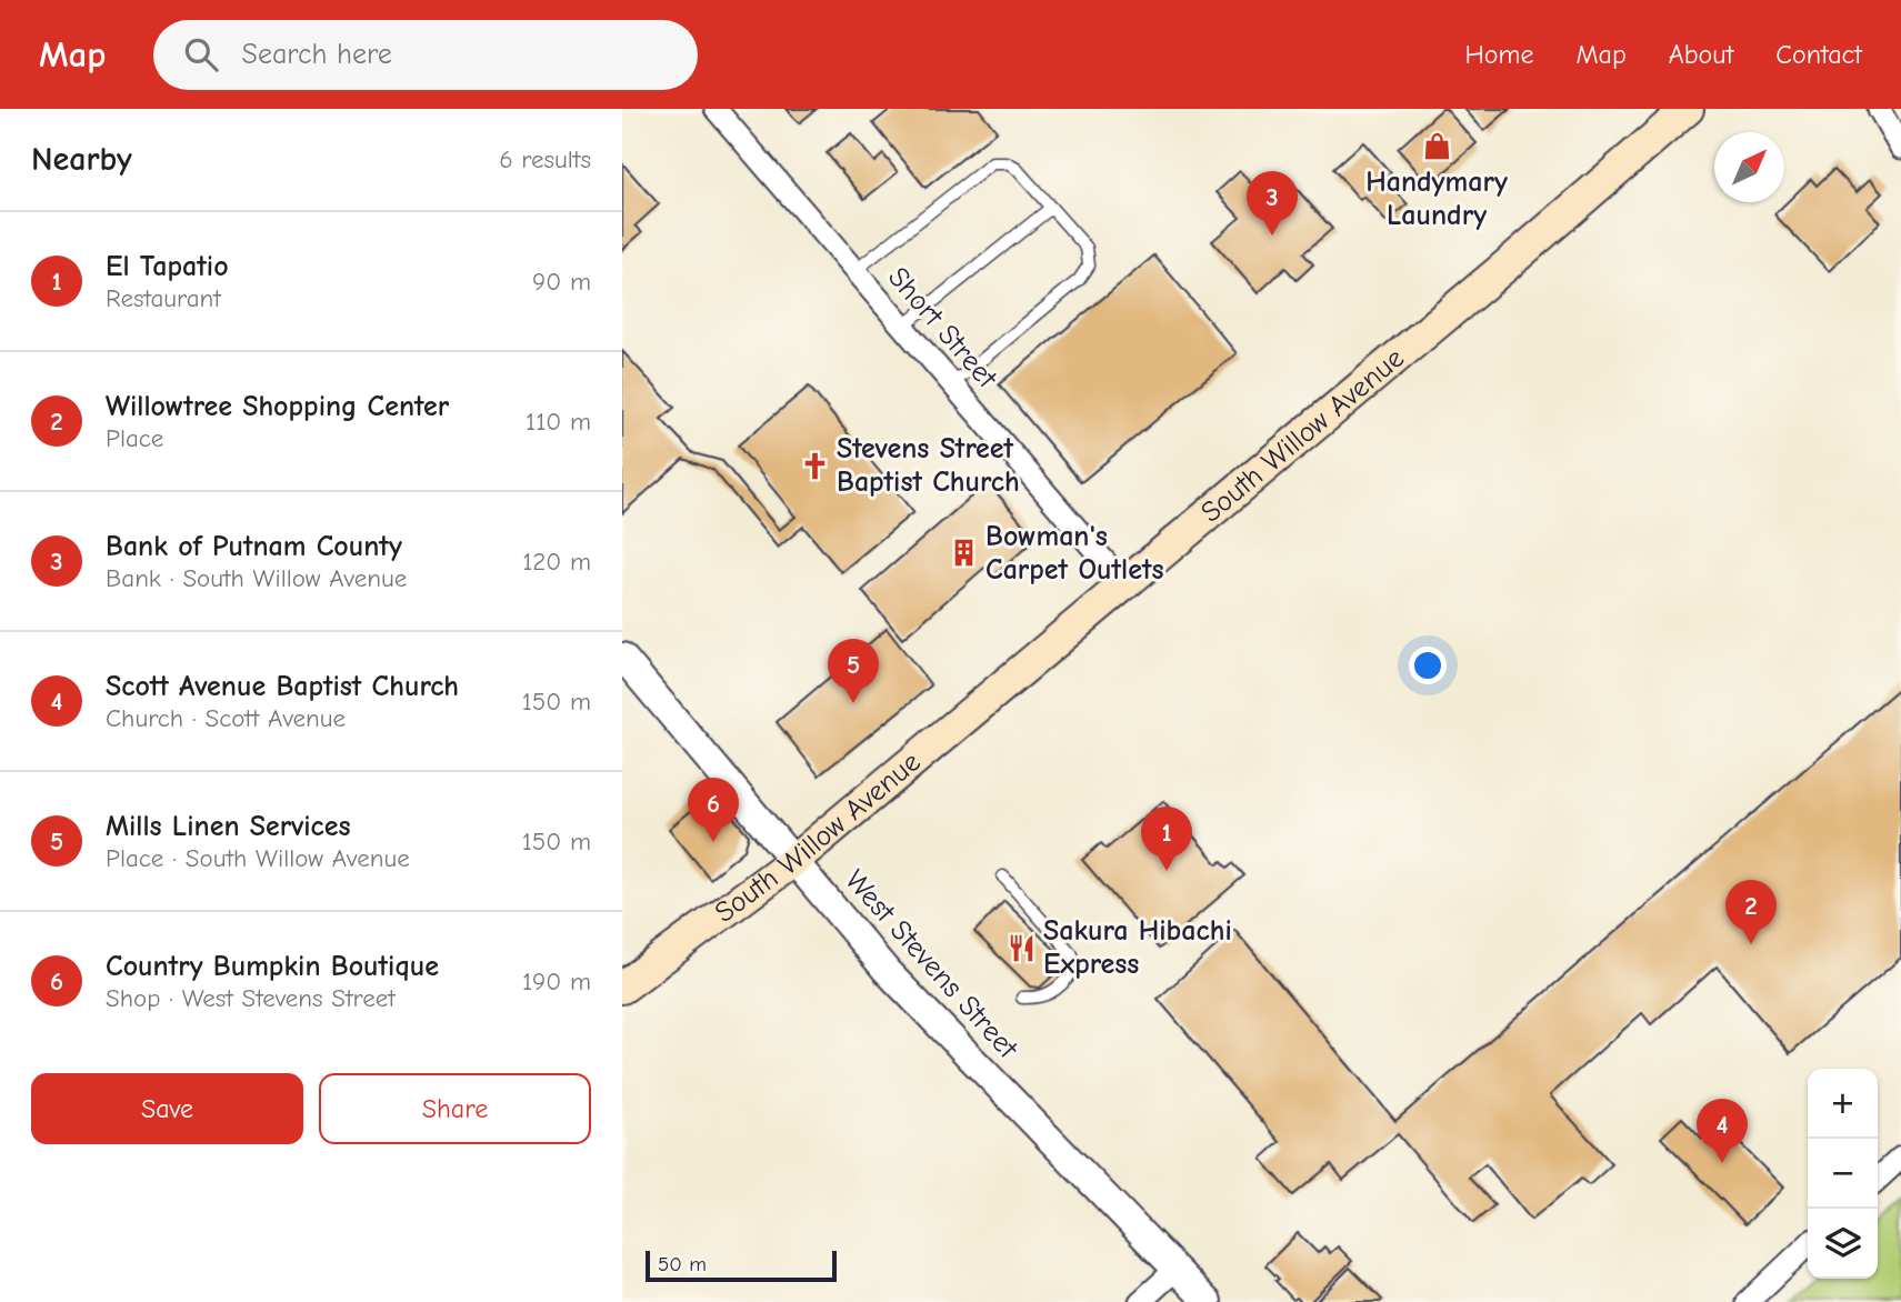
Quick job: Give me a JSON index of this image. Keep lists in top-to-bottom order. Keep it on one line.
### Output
{"streets":{"main road":["South Willow Avenue"],"street":["Short Street","West Stevens Street"]},"crossings":[["Short Street","South Willow Avenue"],["South Willow Avenue","West Stevens Street"]],"places":{"shop":["Handymary Laundry"],"church":["Stevens Street Baptist Church"],"building":["Bowman's Carpet Outlets"],"restaurant":["Sakura Hibachi Express"]},"scale_bar":"50 m","north":"top right","page":{"header":"Map","search":"Search here","nav":["Home","Map","About","Contact"],"heading":["Nearby","6 results"],"pins":["3","5","6","1","2","4"],"list":[{"mark":"1","name":"El Tapatio","note":"Restaurant","value":"90 m"},{"mark":"2","name":"Willowtree Shopping Center","note":"Place","value":"110 m"},{"mark":"3","name":"Bank of Putnam County","note":"Bank · South Willow Avenue","value":"120 m"},{"mark":"4","name":"Scott Avenue Baptist Church","note":"Church · Scott Avenue","value":"150 m"},{"mark":"5","name":"Mills Linen Services","note":"Place · South Willow Avenue","value":"150 m"},{"mark":"6","name":"Country Bumpkin Boutique","note":"Shop · West Stevens Street","value":"190 m"}],"buttons":["Save","Share"],"map_buttons":["+","−"],"scale":"50 m"}}
